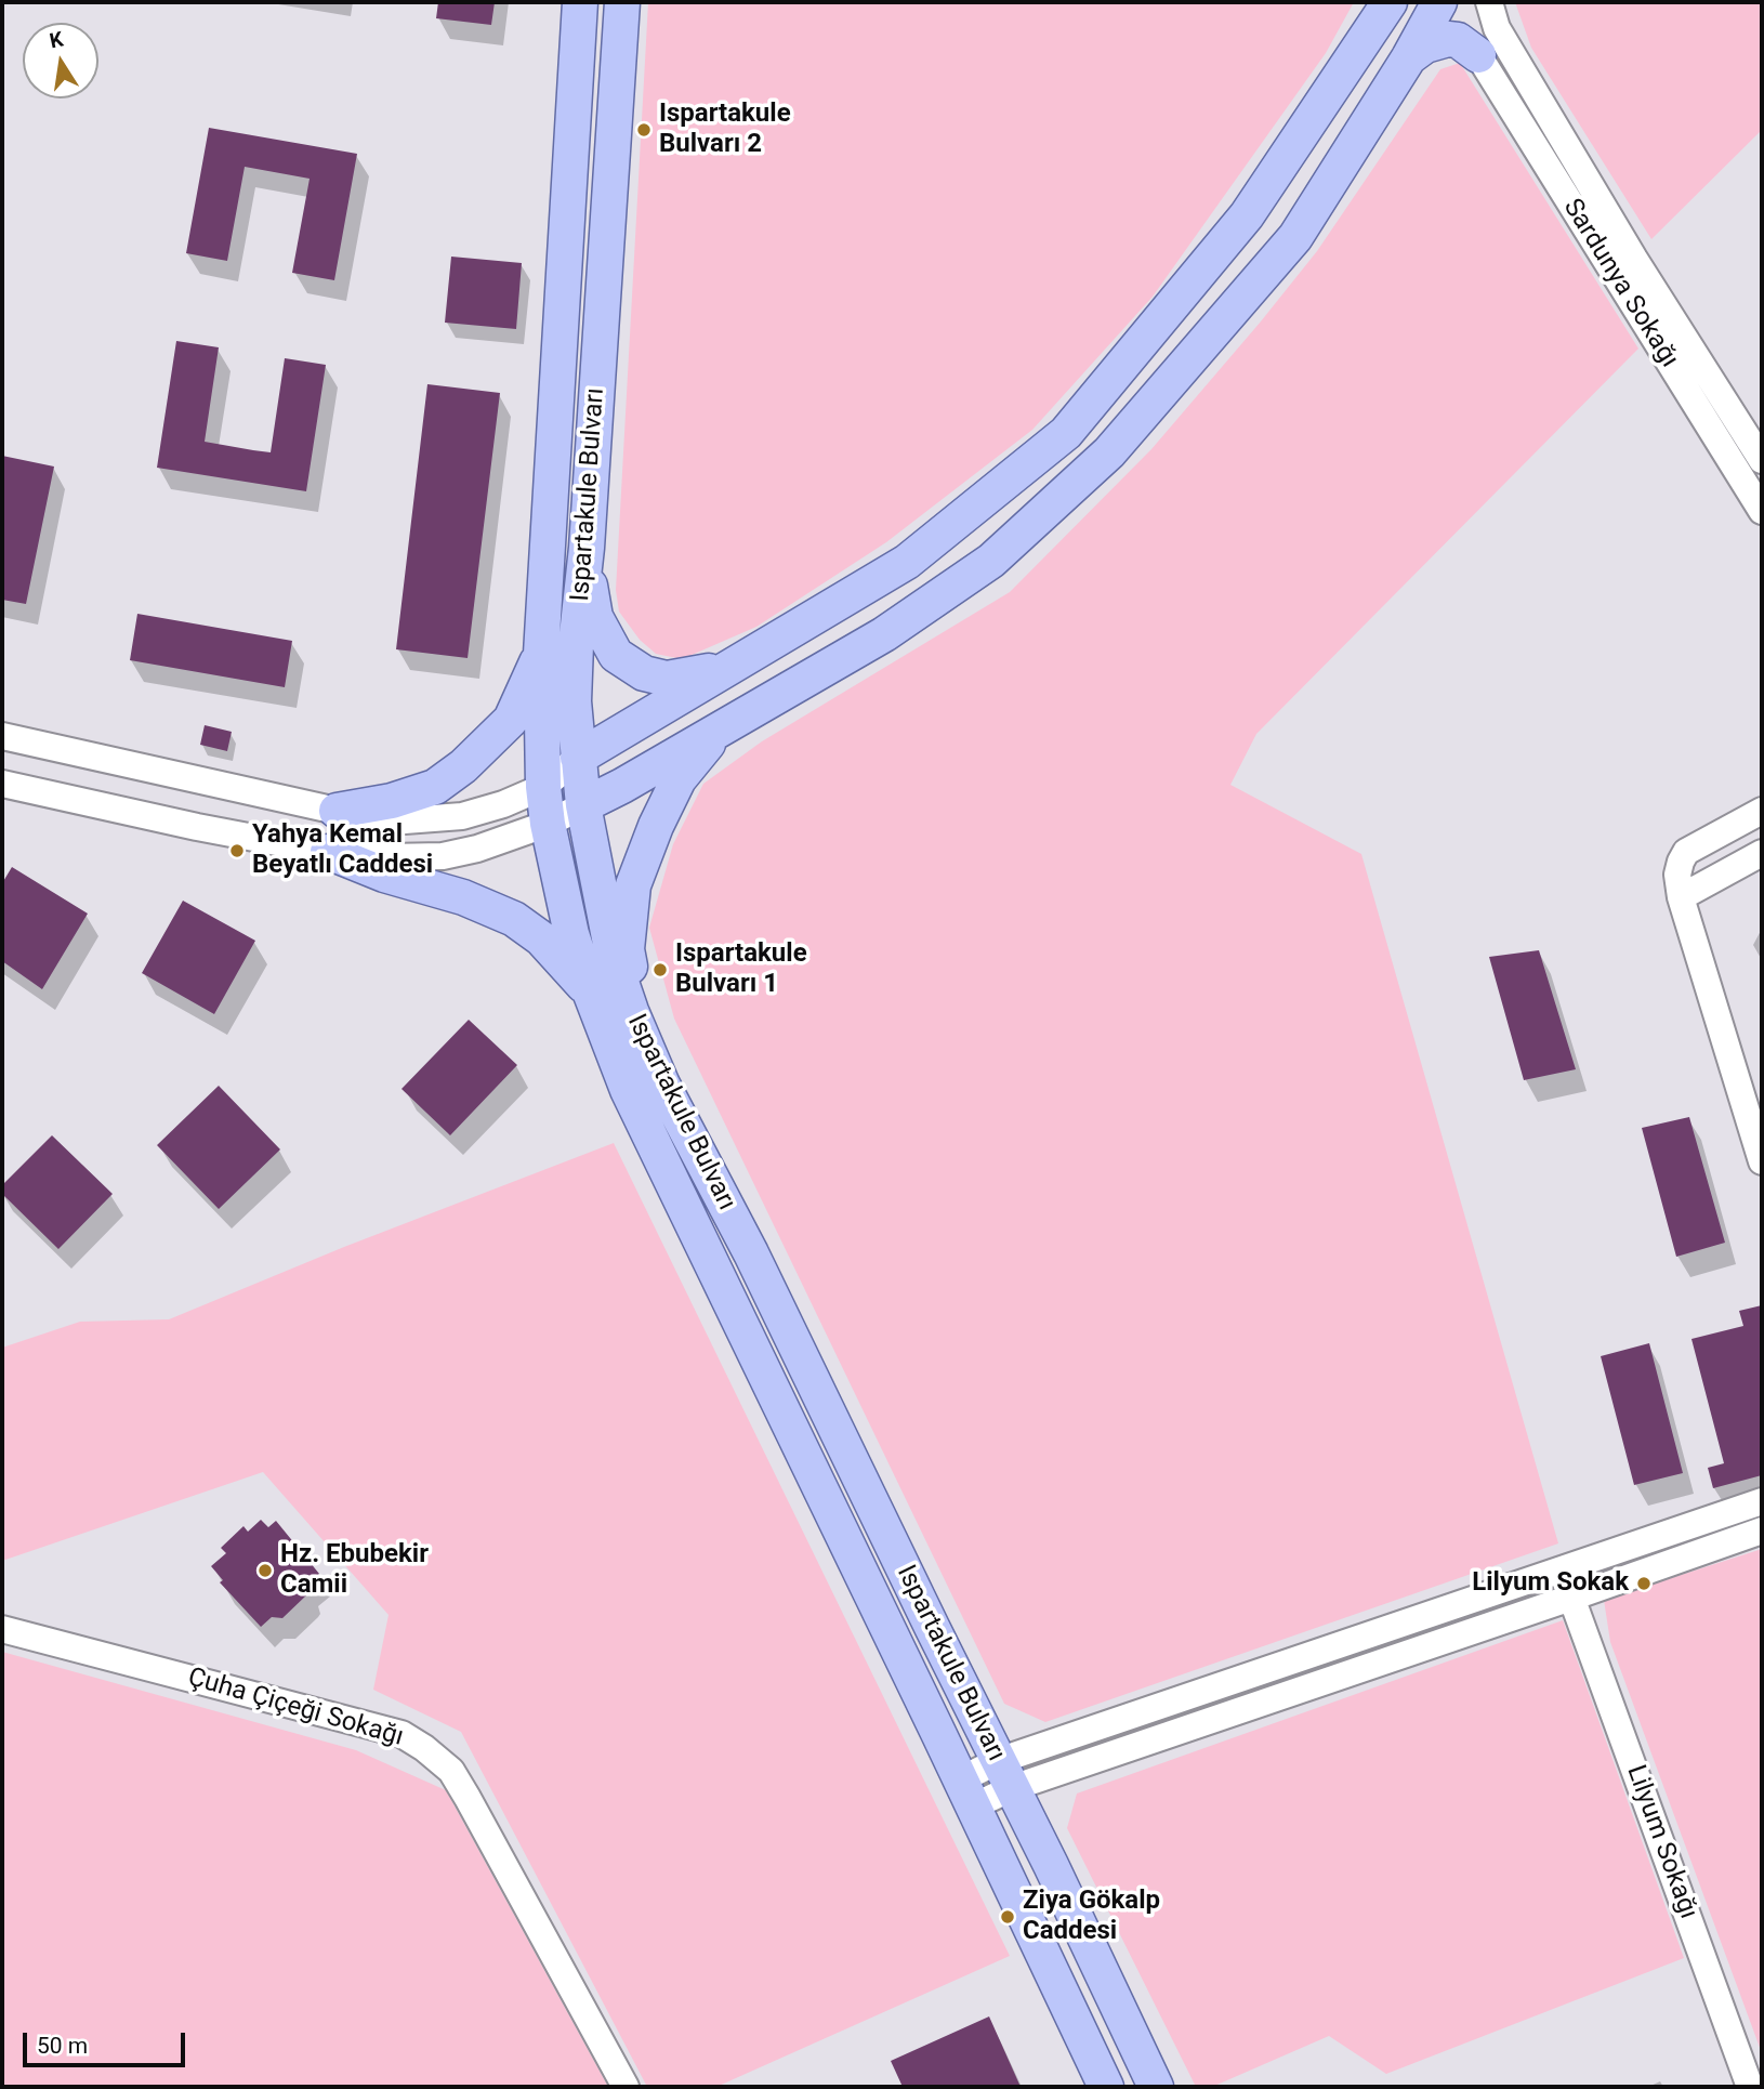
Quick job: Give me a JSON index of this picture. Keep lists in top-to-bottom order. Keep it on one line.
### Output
{"streets":{"main road":["Ispartakule Bulvarı"],"street":["Sardunya Sokağı","Çuha Çiçeği Sokağı","Lilyum Sokağı"]},"places":["Ispartakule Bulvarı 2","Yahya Kemal Beyatlı Caddesi","Ispartakule Bulvarı 1","Hz. Ebubekir Camii","Lilyum Sokak","Ziya Gökalp Caddesi"],"scale_bar":"50 m","north":"top"}
